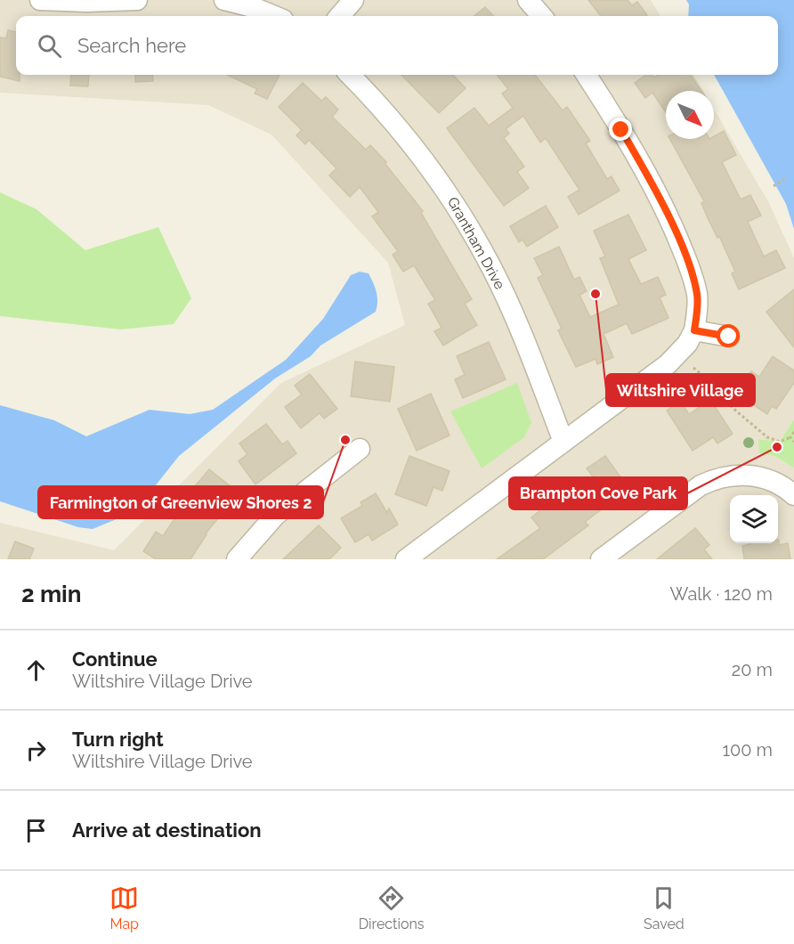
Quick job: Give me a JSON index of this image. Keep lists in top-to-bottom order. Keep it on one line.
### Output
{"streets":{"street":["Grantham Drive"]},"places":["Wiltshire Village","Farmington of Greenview Shores 2","Brampton Cove Park"],"north":"bottom right","page":{"search":"Search here","heading":["2 min","Walk · 120 m"],"list":[["Continue","Wiltshire Village Drive","20 m"],["Turn right","Wiltshire Village Drive","100 m"],"Arrive at destination"],"nav":["Map","Directions","Saved"]}}
